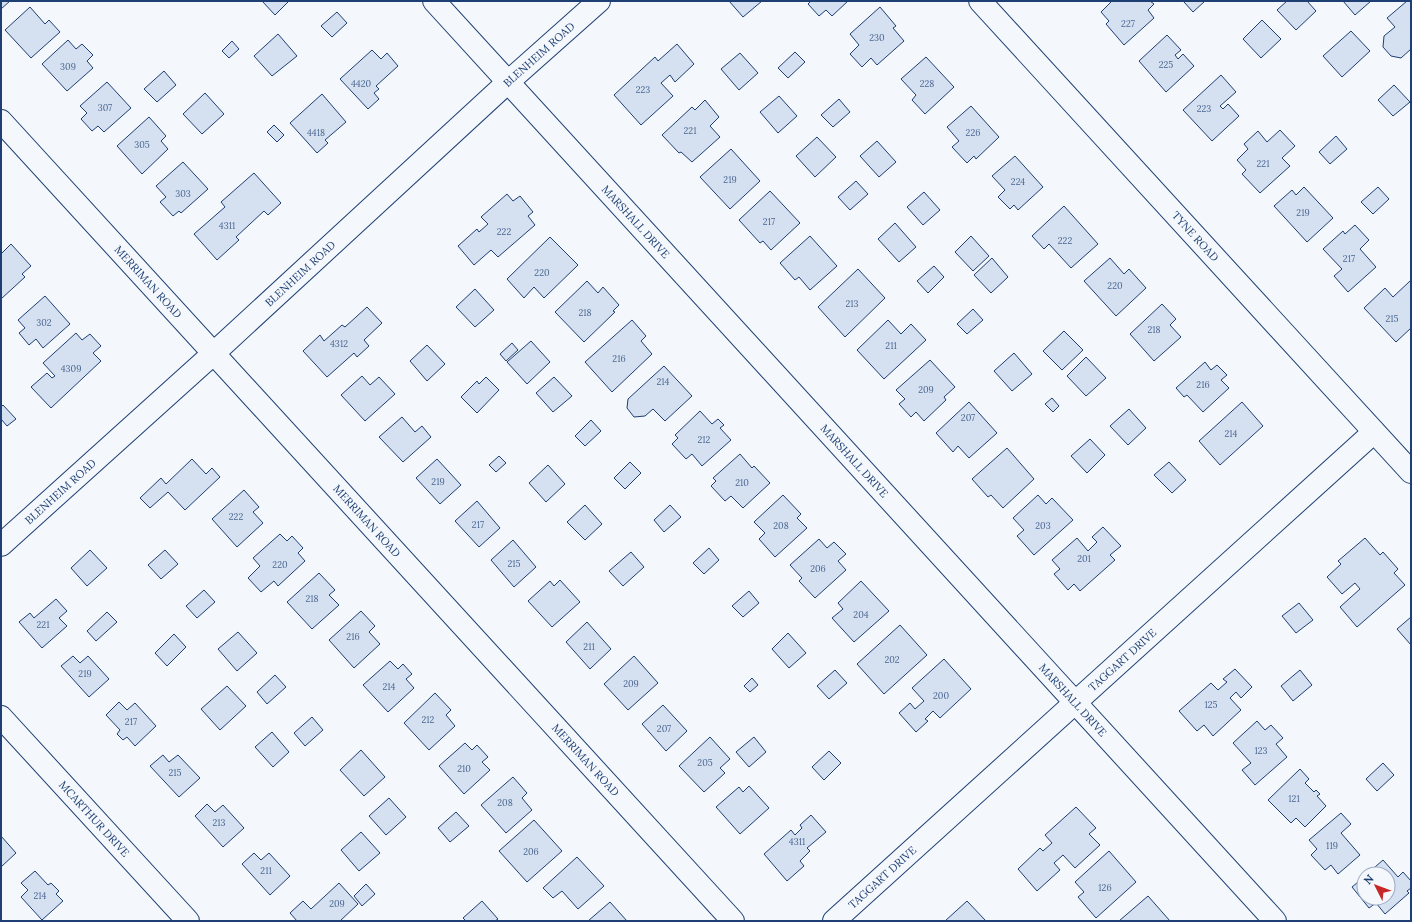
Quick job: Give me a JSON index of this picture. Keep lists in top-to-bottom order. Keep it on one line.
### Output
{"streets":{"street":["BLENHEIM ROAD","MARSHALL DRIVE","TYNE ROAD","MERRIMAN ROAD","TAGGART DRIVE","MCARTHUR DRIVE"]},"crossings":[["BLENHEIM ROAD","MARSHALL DRIVE"],["BLENHEIM ROAD","MERRIMAN ROAD"],["MARSHALL DRIVE","TAGGART DRIVE"],["TYNE ROAD","TAGGART DRIVE"]],"house_numbers":["227","230","225","309","4420","228","223","307","223","221","4418","226","305","221","219","224","303","219","217","4311","222","222","217","220","220","213","218","215","302","218","4312","211","216","4309","214","216","209","207","214","212","219","210","222","217","208","203","201","215","220","206","218","204","221","216","211","202","219","209","214","200","125","212","217","207","123","205","210","215","121","208","213","4311","119","206","211","126","214","209"],"north":"top left"}
